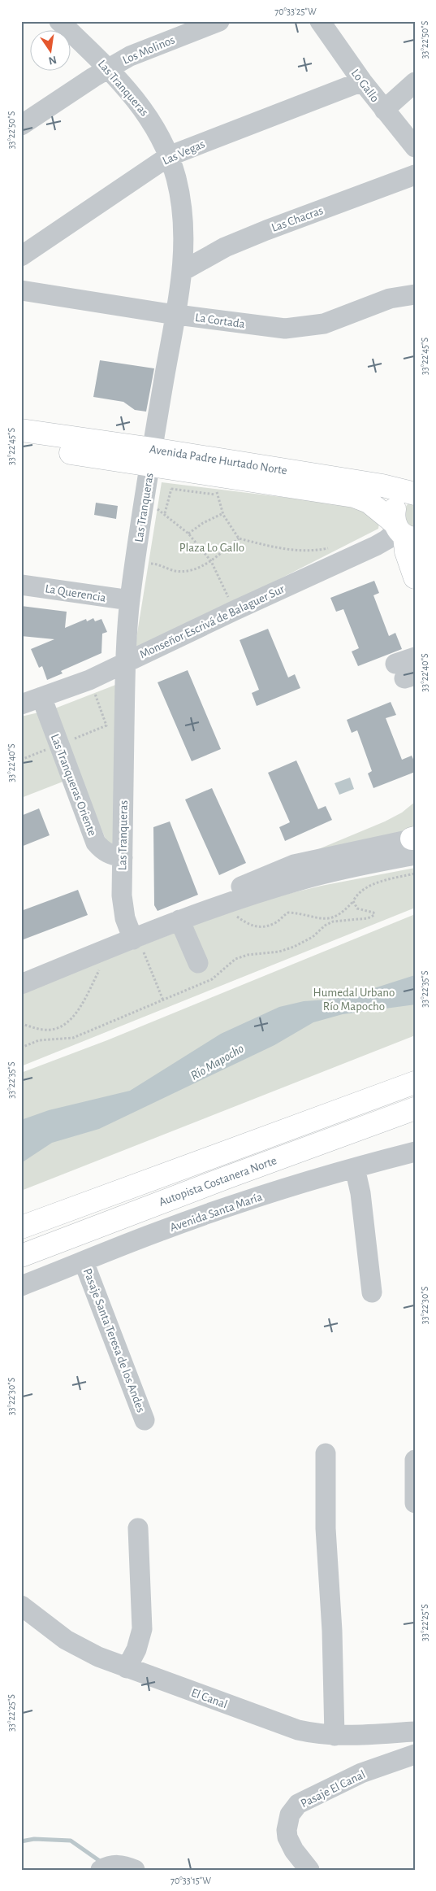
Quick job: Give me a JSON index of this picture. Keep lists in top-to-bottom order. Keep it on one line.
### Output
{"streets":{"main road":["Avenida Padre Hurtado Norte","Autopista Costanera Norte"],"street":["Los Molinos","Lo Gallo","Las Tranqueras","Las Vegas","Las Chacras","La Cortada","La Querencia","Monseñor Escrivá de Balaguer Sur","Las Tranqueras Oriente","Avenida Santa María","Pasaje Santa Teresa de los Andes","El Canal","Pasaje El Canal"]},"crossings":[["Los Molinos","Las Tranqueras"],["Lo Gallo","Las Vegas"],["Las Tranqueras","Las Vegas"],["Las Tranqueras","Las Chacras"],["Las Tranqueras","La Cortada"],["Las Tranqueras","Avenida Padre Hurtado Norte"],["Las Tranqueras","La Querencia"],["Las Tranqueras","Monseñor Escrivá de Balaguer Sur"],["Las Tranqueras","Las Tranqueras Oriente"],["Avenida Padre Hurtado Norte","Monseñor Escrivá de Balaguer Sur"],["Monseñor Escrivá de Balaguer Sur","Las Tranqueras Oriente"],["Avenida Santa María","Pasaje Santa Teresa de los Andes"]],"water":["Río Mapocho"],"parks":["Plaza Lo Gallo","Humedal Urbano Río Mapocho"],"north":"bottom","coordinates":["70°33'25\"W","33°22'50\"S","33°22'45\"S","33°22'40\"S","33°22'35\"S","33°22'30\"S","33°22'25\"S","70°33'15\"W"]}
